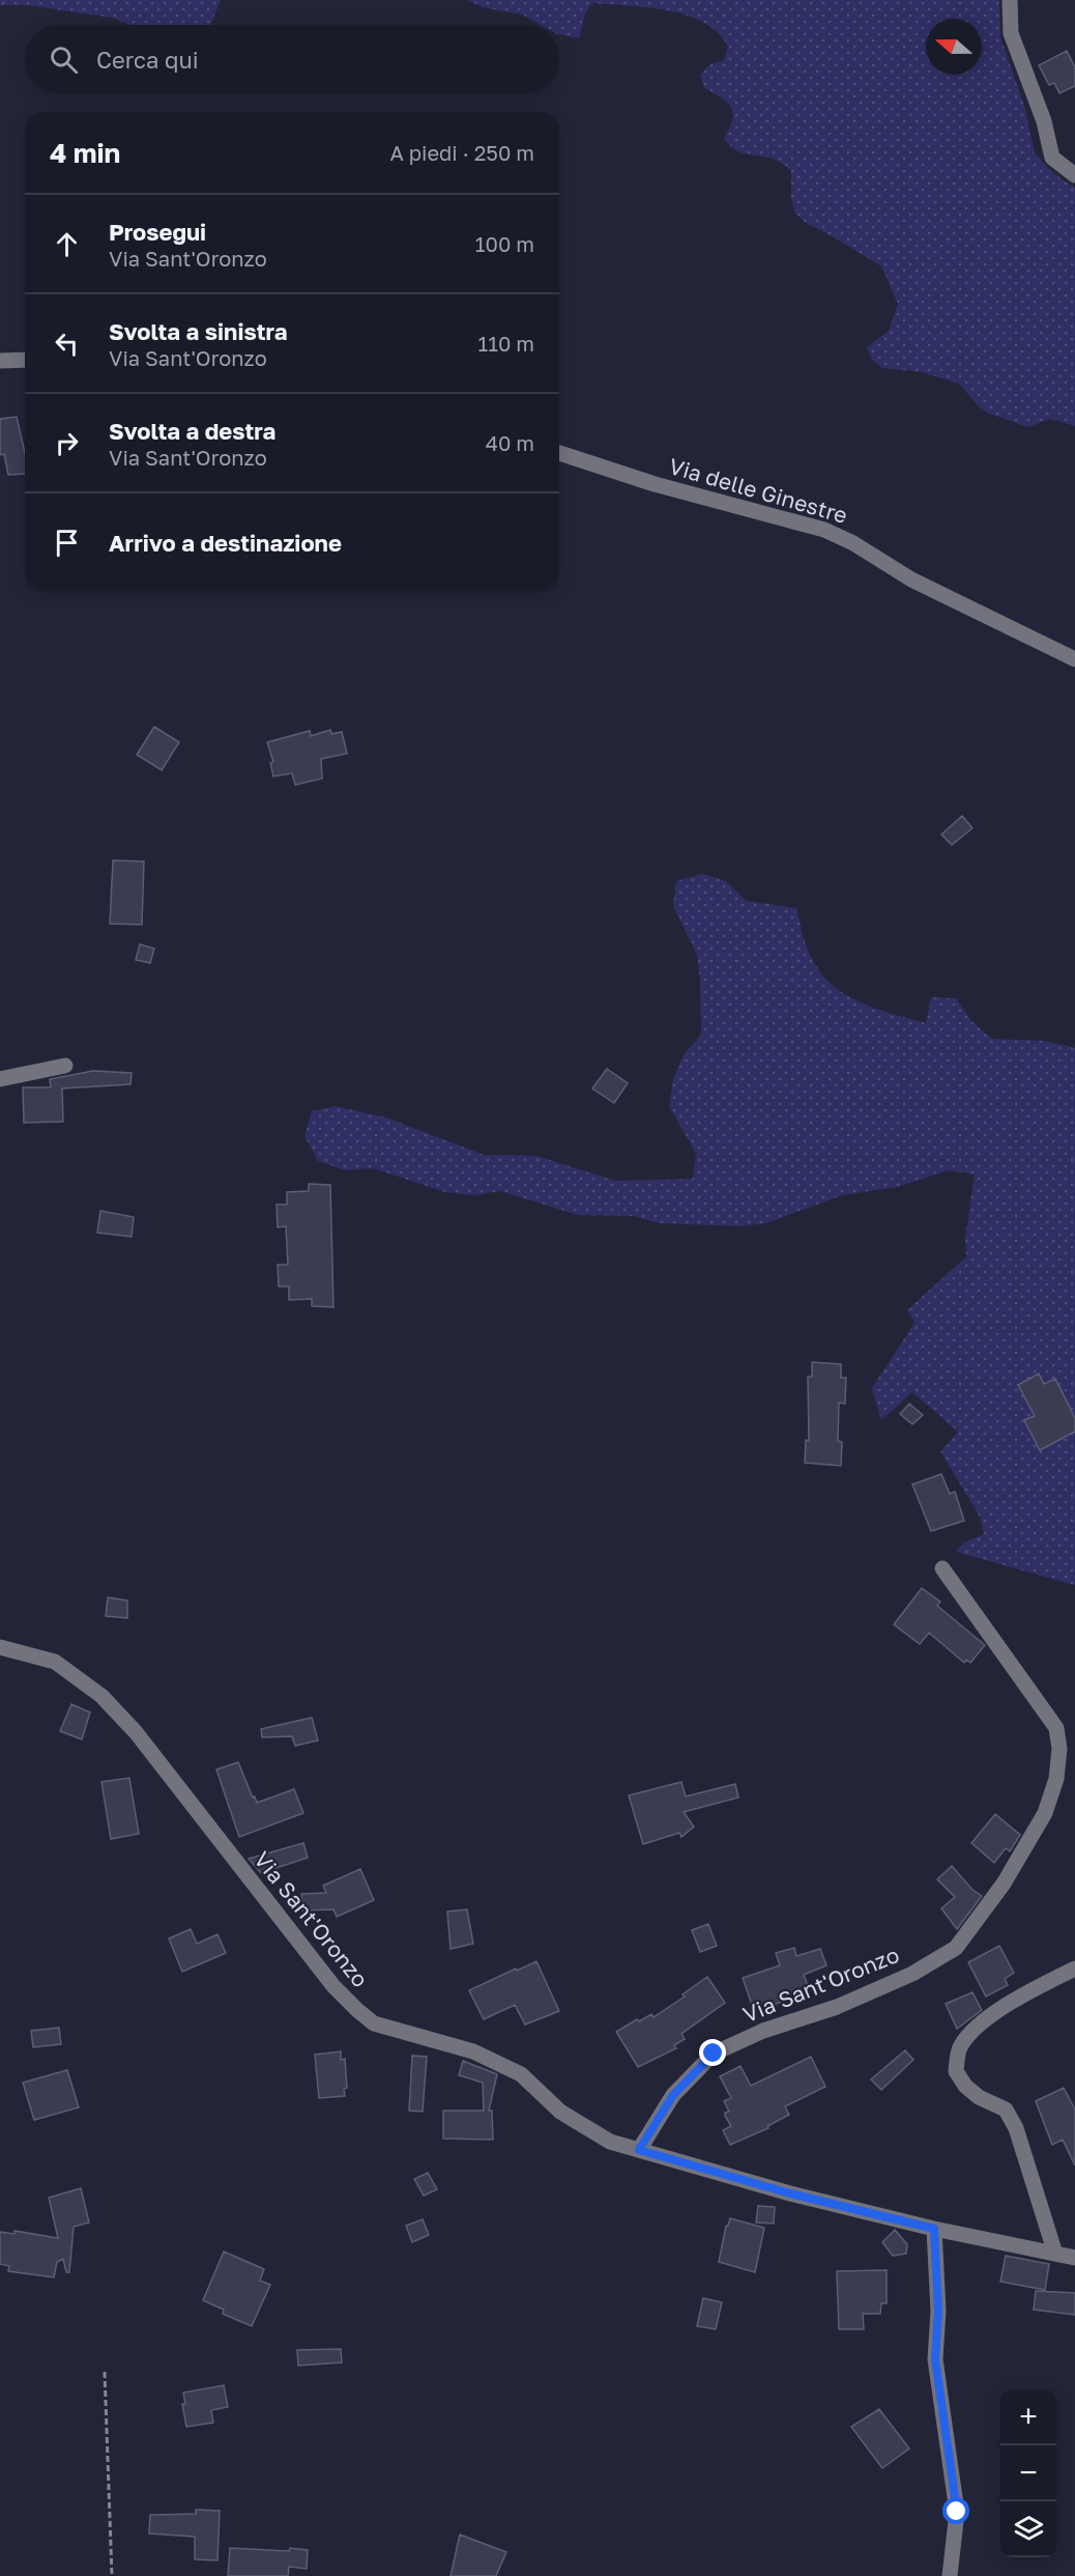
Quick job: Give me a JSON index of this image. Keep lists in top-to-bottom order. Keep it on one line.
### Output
{"streets":{"street":["Via delle Ginestre","Via Sant'Oronzo"]},"north":"left","page":{"search":"Cerca qui","heading":["4 min","A piedi · 250 m"],"list":[["Prosegui","Via Sant'Oronzo","100 m"],["Svolta a sinistra","Via Sant'Oronzo","110 m"],["Svolta a destra","Via Sant'Oronzo","40 m"],"Arrivo a destinazione"],"map_buttons":["+","−"]}}
